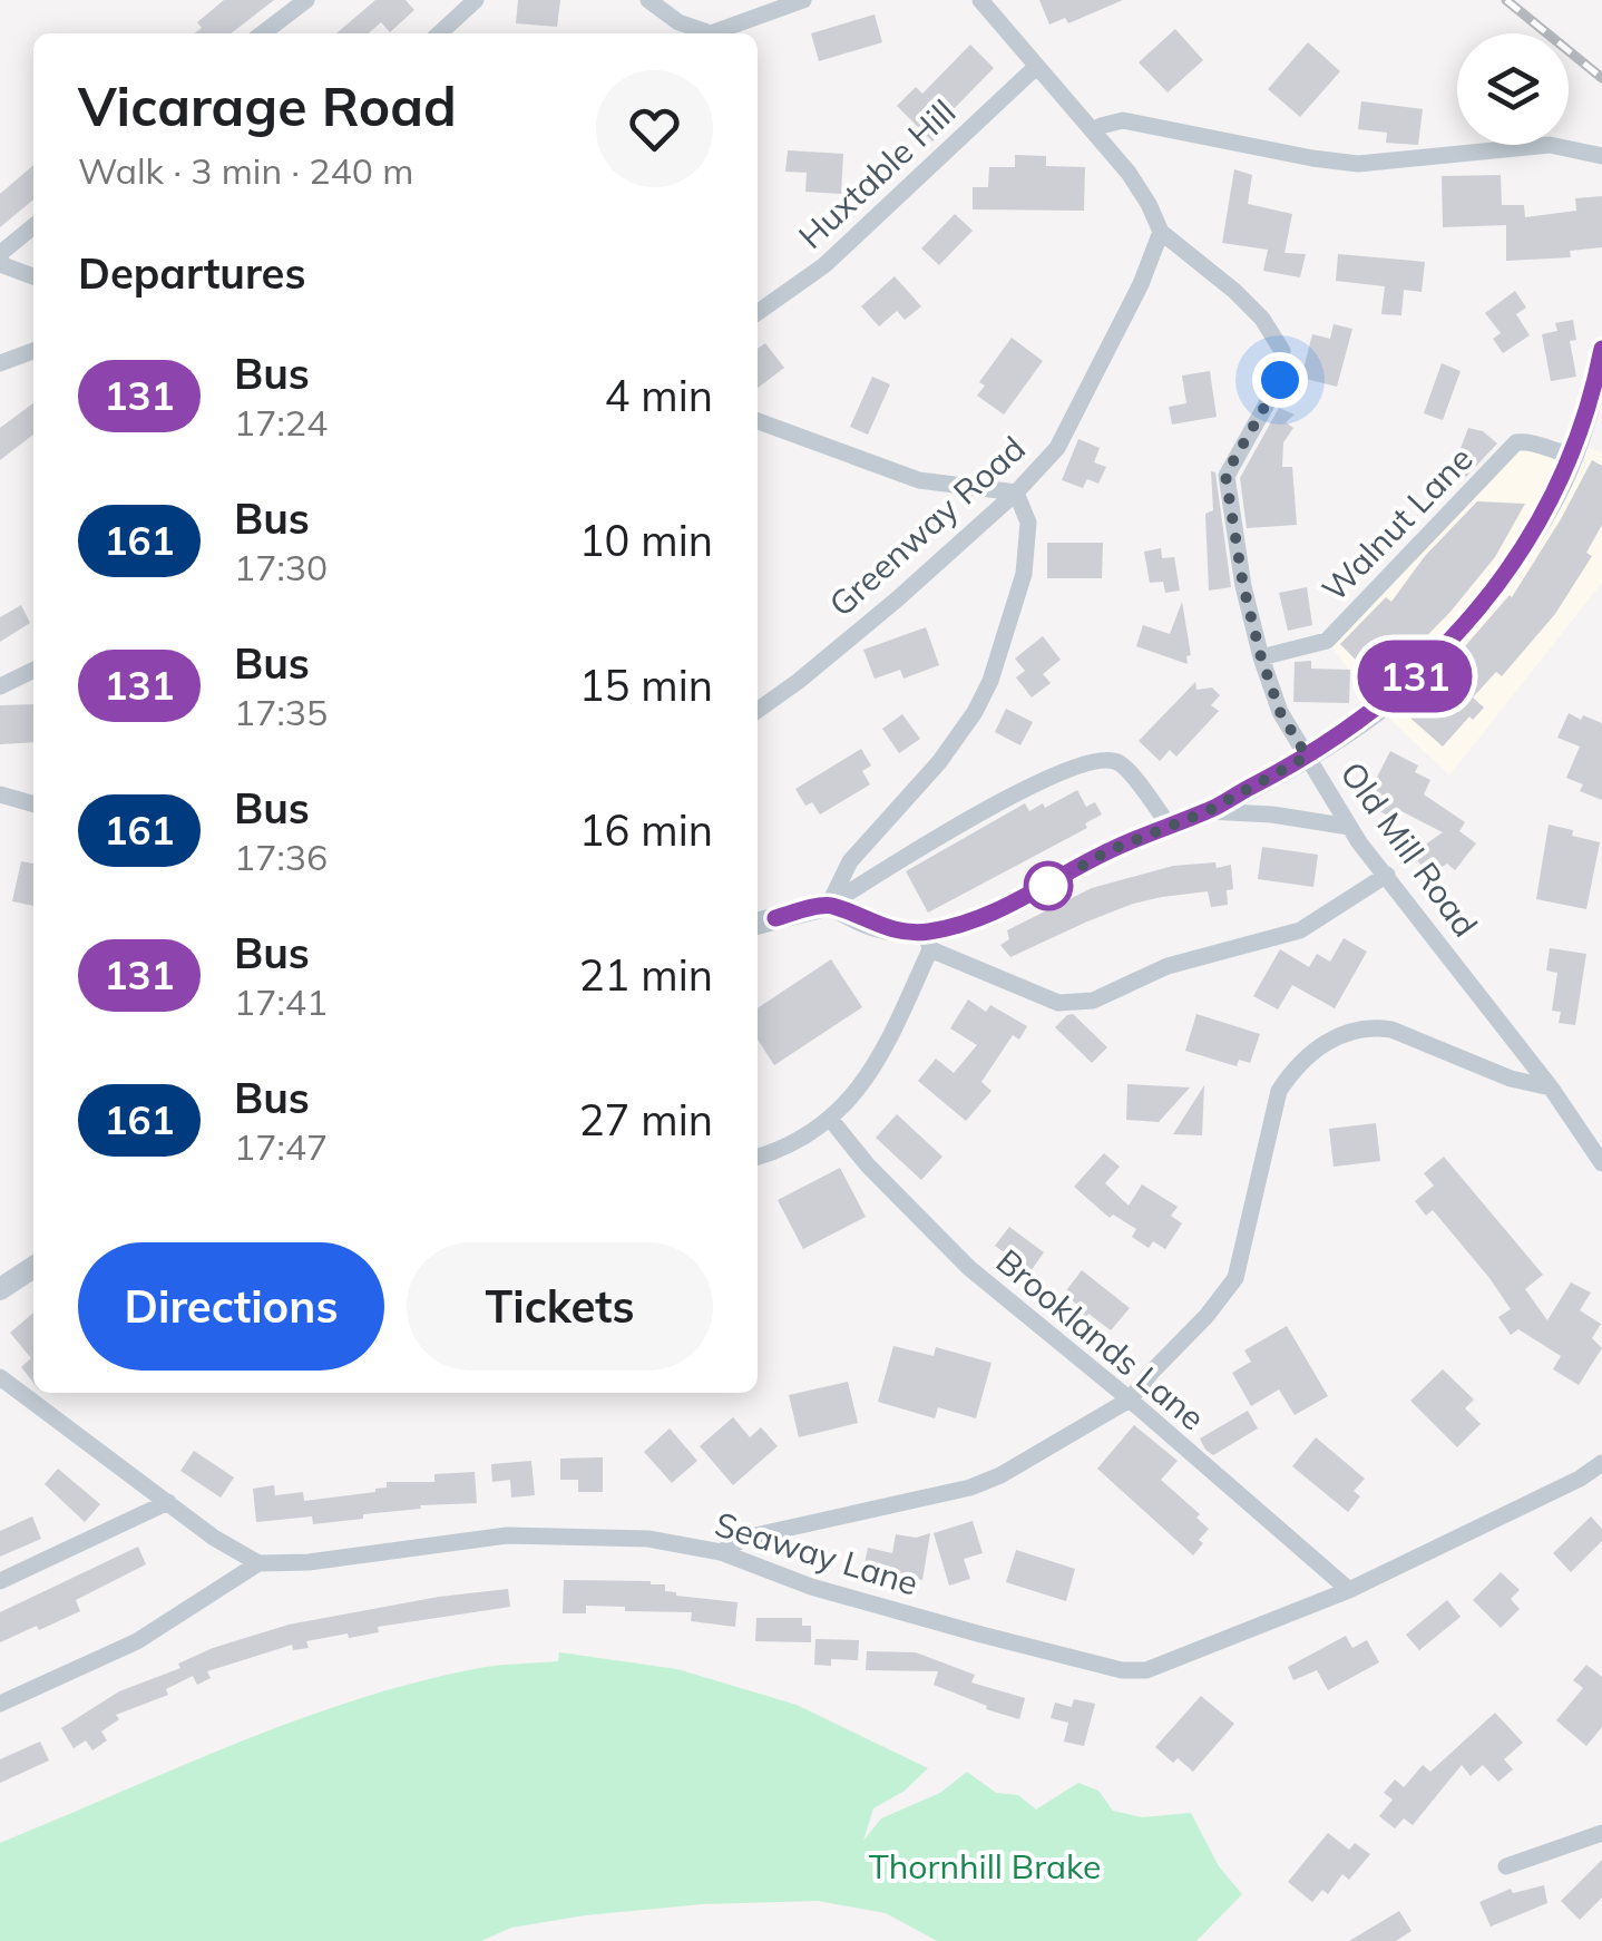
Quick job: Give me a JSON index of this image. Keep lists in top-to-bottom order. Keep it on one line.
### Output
{"streets":{"street":["Huxtable Hill","Walnut Lane","Greenway Road","Old Mill Road","Brooklands Lane","Seaway Lane"]},"crossings":[["Huxtable Hill","Old Mill Road"],["Walnut Lane","Old Mill Road"],["Greenway Road","Old Mill Road"],["Brooklands Lane","Seaway Lane"]],"parks":["Thornhill Brake"],"lines":["bus line 131"],"page":{"on_map":"131","heading":[["Vicarage Road","Walk · 3 min · 240 m"],"Departures"],"list":[{"mark":"131","name":"Bus","note":"17:24","value":"4 min"},{"mark":"161","name":"Bus","note":"17:30","value":"10 min"},{"mark":"131","name":"Bus","note":"17:35","value":"15 min"},{"mark":"161","name":"Bus","note":"17:36","value":"16 min"},{"mark":"131","name":"Bus","note":"17:41","value":"21 min"},{"mark":"161","name":"Bus","note":"17:47","value":"27 min"}],"buttons":["Directions","Tickets"]}}
